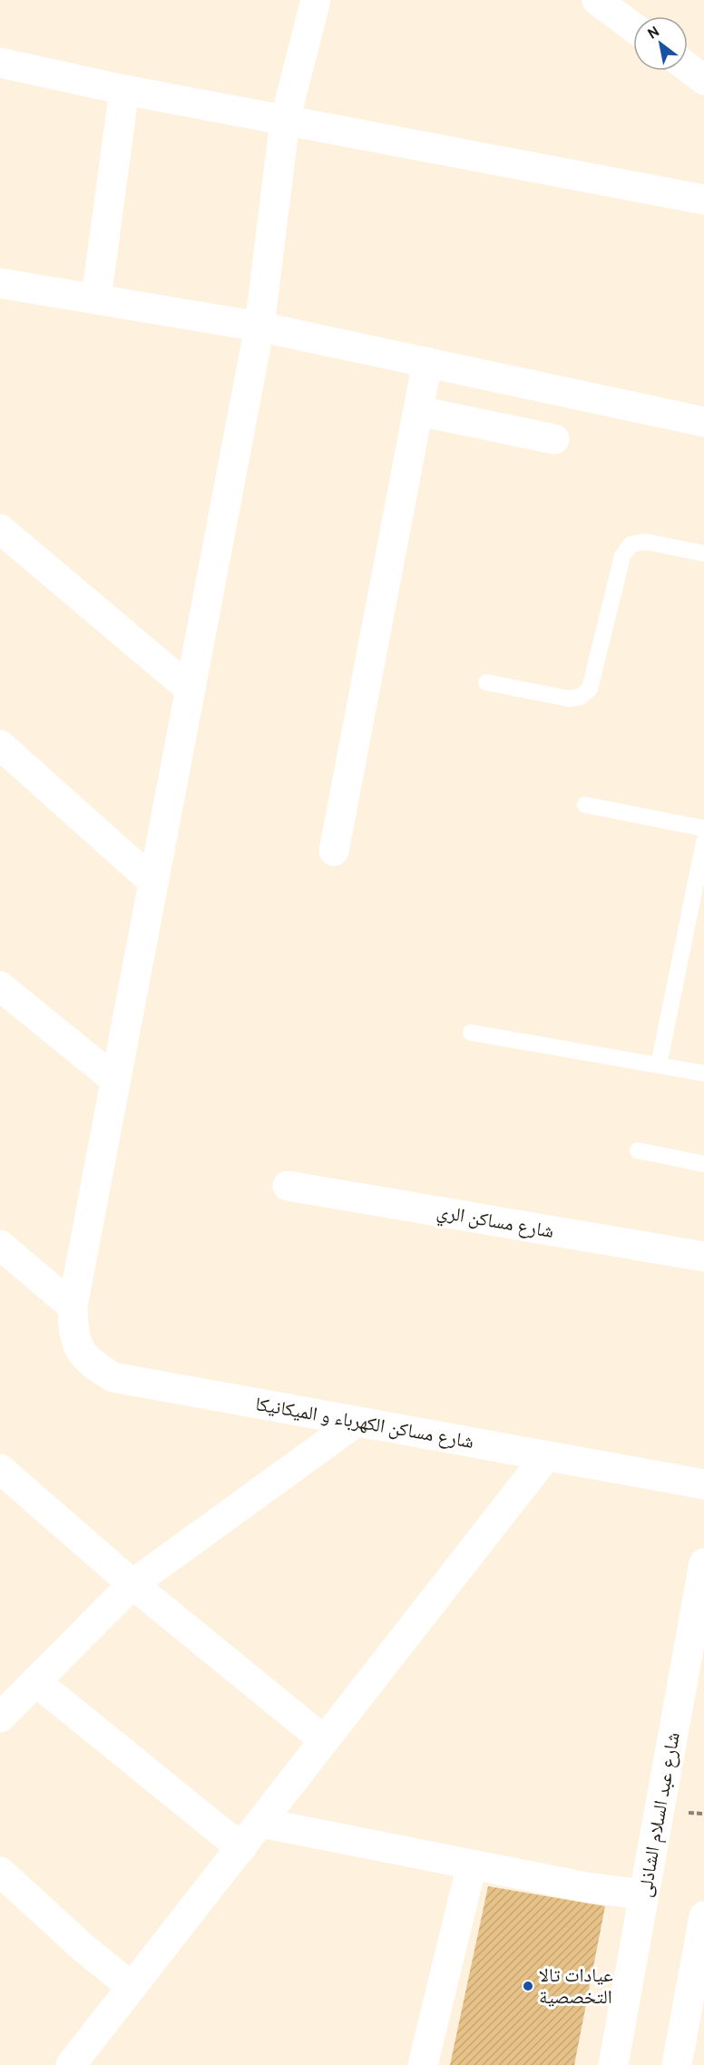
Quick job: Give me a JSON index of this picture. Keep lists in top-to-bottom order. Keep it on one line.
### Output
{"streets":{"street":["شارع مساكن الري","شارع مساكن الكهرباء و الميكانيكا","شارع عبد السلام الشاذلى"]},"places":["عيادات تالا التخصصية"],"north":"top left"}
